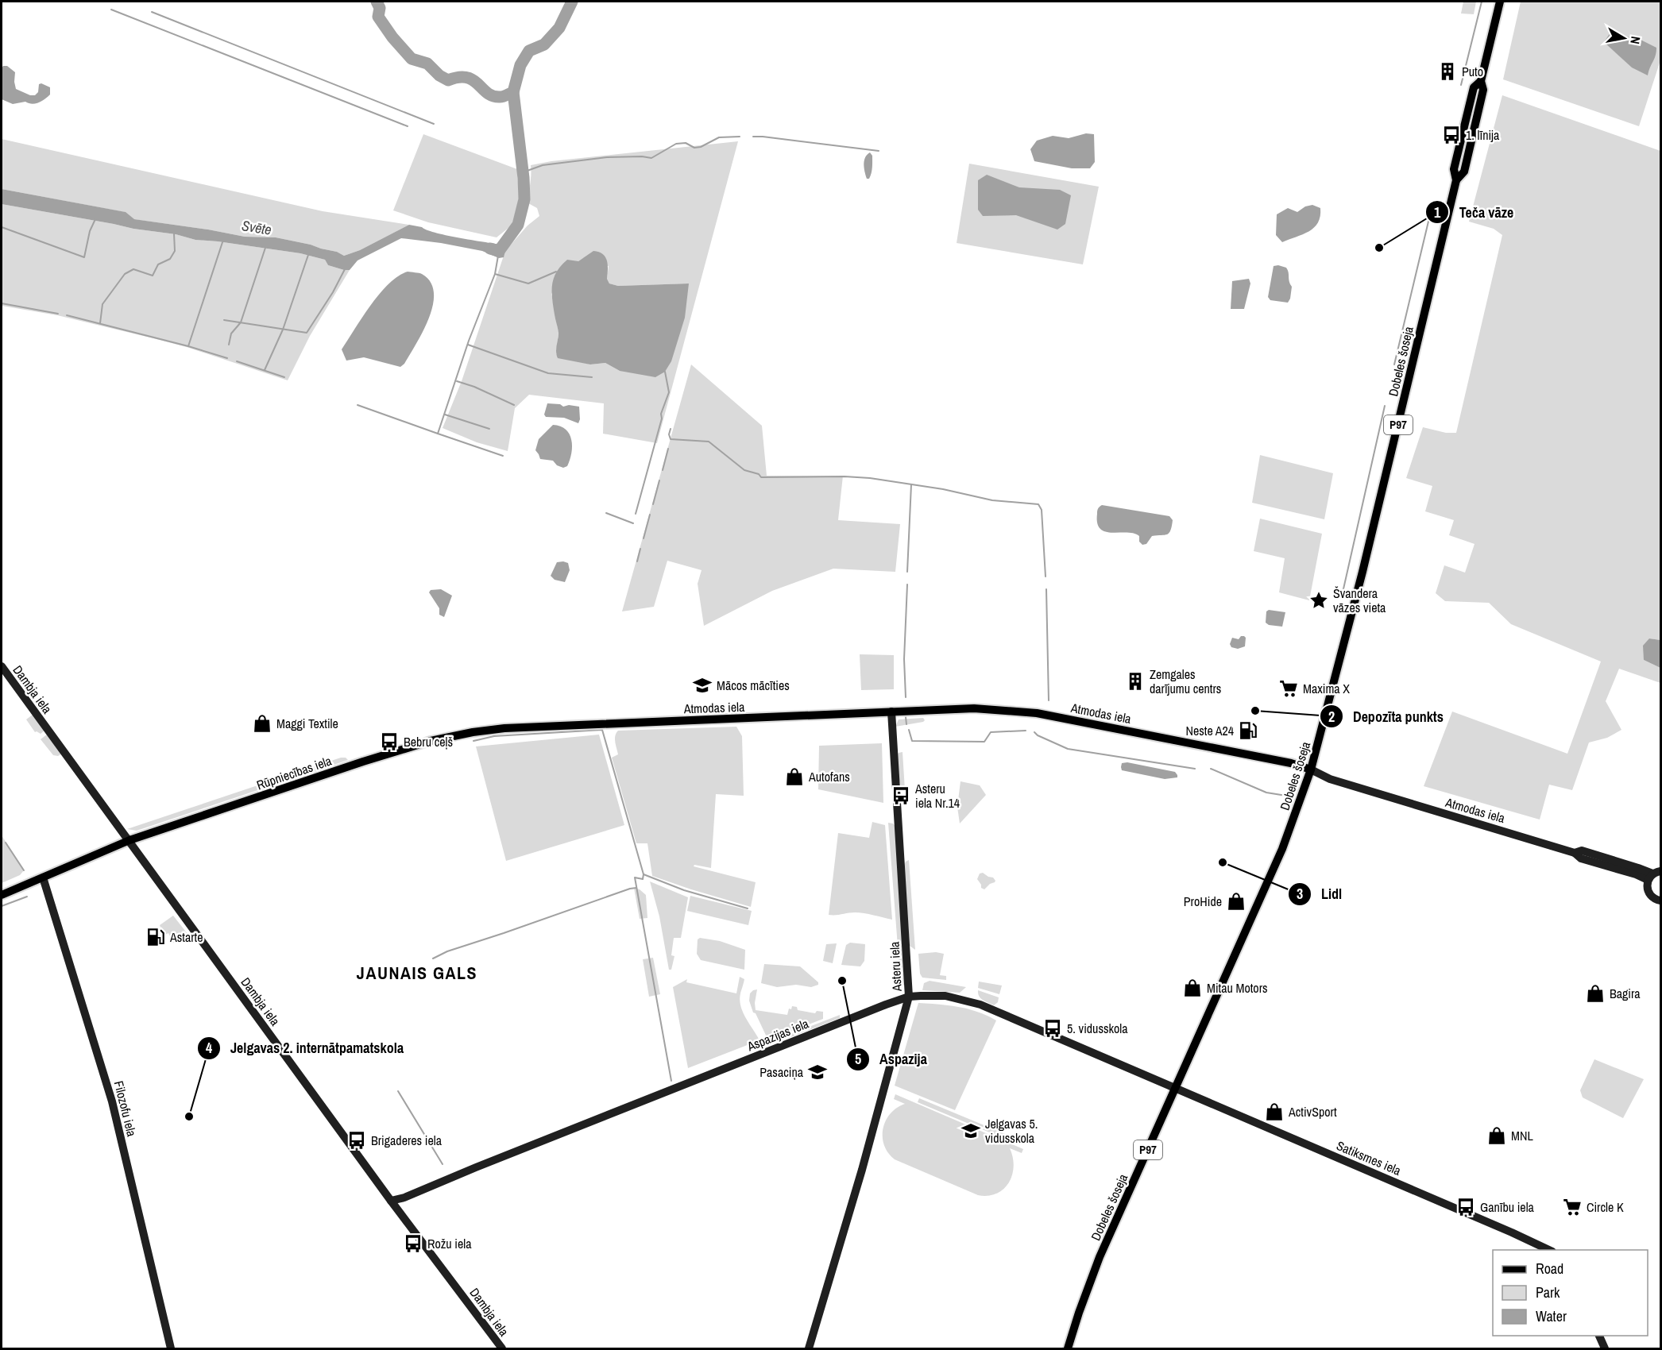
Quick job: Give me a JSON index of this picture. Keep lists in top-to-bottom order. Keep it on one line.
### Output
{"streets":{"main road":["Dobeles šoseja","P97","Atmodas iela","Rūpniecības iela"],"street":["Dambja iela","Asteru iela","Aspazijas iela","Filozofu iela","Satiksmes iela"]},"crossings":[["Dobeles šoseja","Atmodas iela"],["Dobeles šoseja","Aspazijas iela"],["Dobeles šoseja","Satiksmes iela"],["Dambja iela","Rūpniecības iela"],["Dambja iela","Aspazijas iela"],["Atmodas iela","Rūpniecības iela"],["Atmodas iela","Asteru iela"],["Rūpniecības iela","Filozofu iela"],["Asteru iela","Aspazijas iela"],["Aspazijas iela","Satiksmes iela"]],"districts":["JAUNAIS GALS"],"water":["Svēte"],"places":{"building":["Puto","Zemgales darījumu centrs"],"bus stop":["1. līnija","Bebru ceļš","Asteru iela Nr.14","5. vidusskola","Brigaderes iela","Ganību iela","Rožu iela"],"other":["Teča vāze","Depozīta punkts","Lidl","Aspazija","Jelgavas 2. internātpamatskola"],"place":["Švandera vāzes vieta"],"school or university":["Mācos mācīties","Pasaciņa","Jelgavas 5. vidusskola"],"supermarket":["Maxima X","Circle K"],"shop":["Maggi Textile","Autofans","ProHide","Mitau Motors","Bagira","ActivSport","MNL"],"fuel station":["Neste A24","Astarte"]},"legend":["Road","Park","Water"],"north":"right"}
